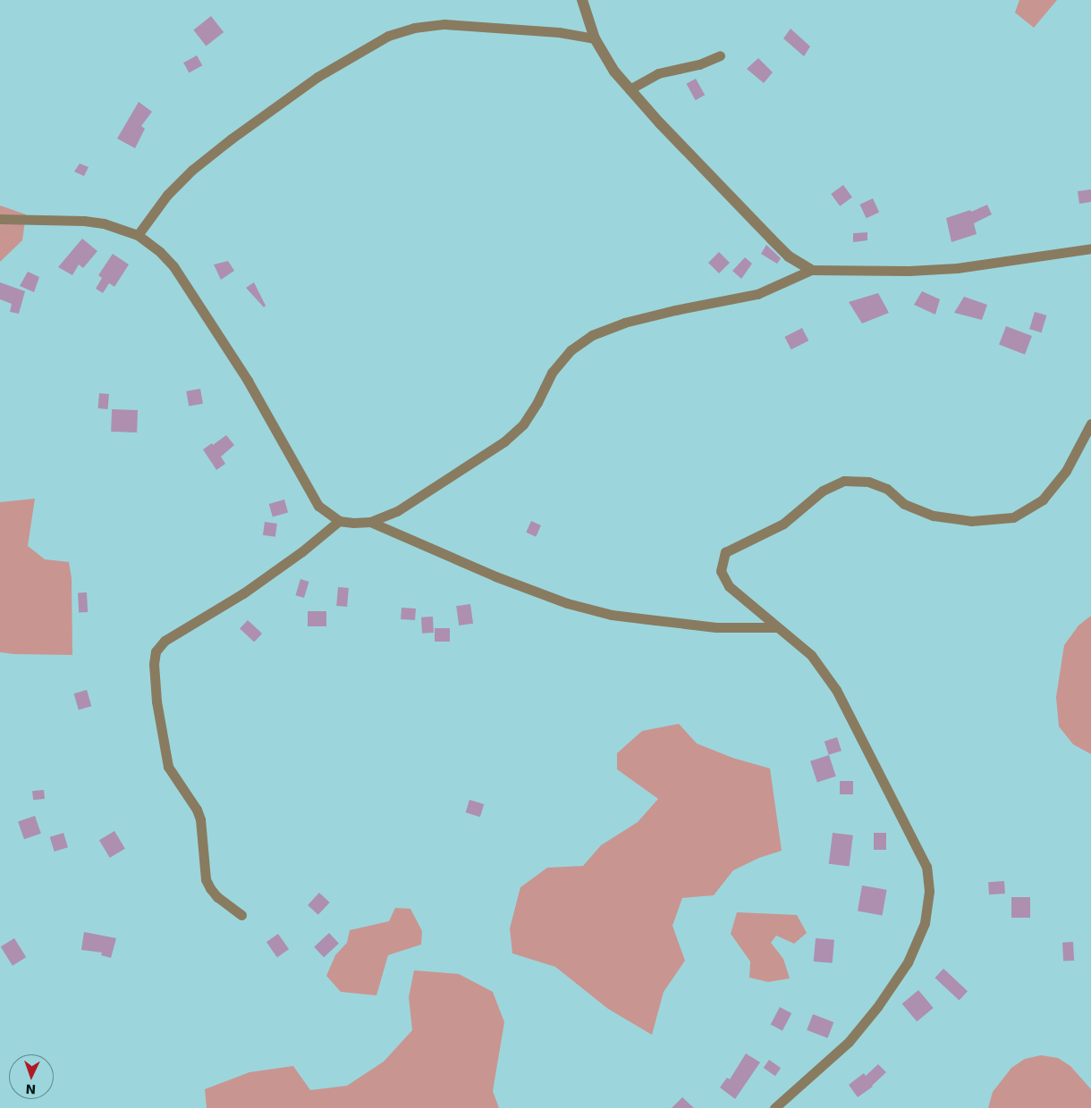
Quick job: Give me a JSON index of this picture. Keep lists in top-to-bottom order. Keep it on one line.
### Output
{"north":"bottom"}
